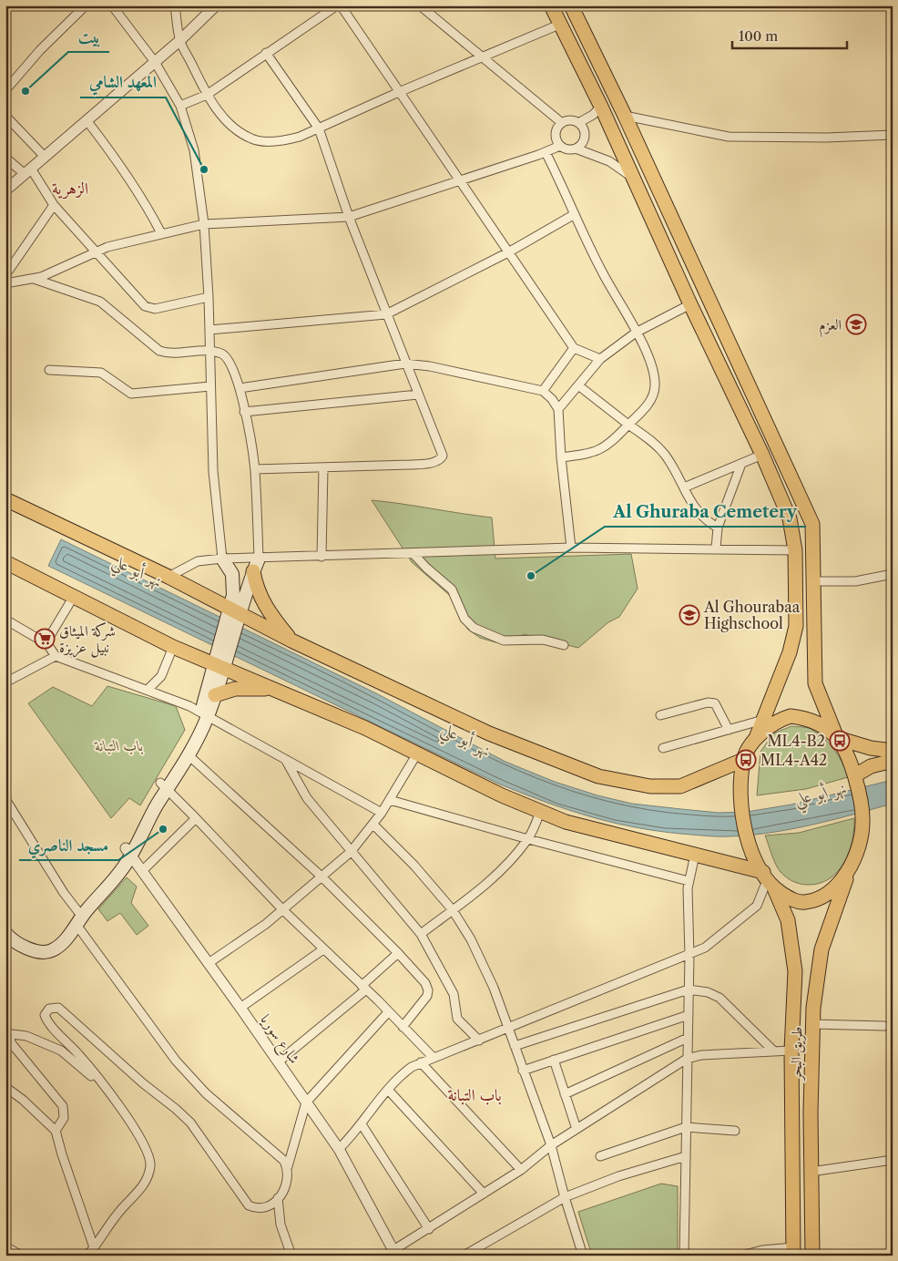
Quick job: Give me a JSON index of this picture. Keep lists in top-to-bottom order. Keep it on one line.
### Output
{"streets":{"main road":["طريق البحر"],"street":["شارع سوريا"]},"districts":["الزهرية","باب التبانة"],"water":["نهر أبو علي"],"parks":["باب التبانة"],"places":{"other":["بيت","المعهد الشامي","Al Ghuraba Cemetery","مسجد الناصري"],"school or university":["العزم","Al Ghourabaa Highschool"],"supermarket":["شركة الميثاق نبيل عزيزة"],"bus stop":["ML4-B2","ML4-A42"]},"scale_bar":"100 m"}
